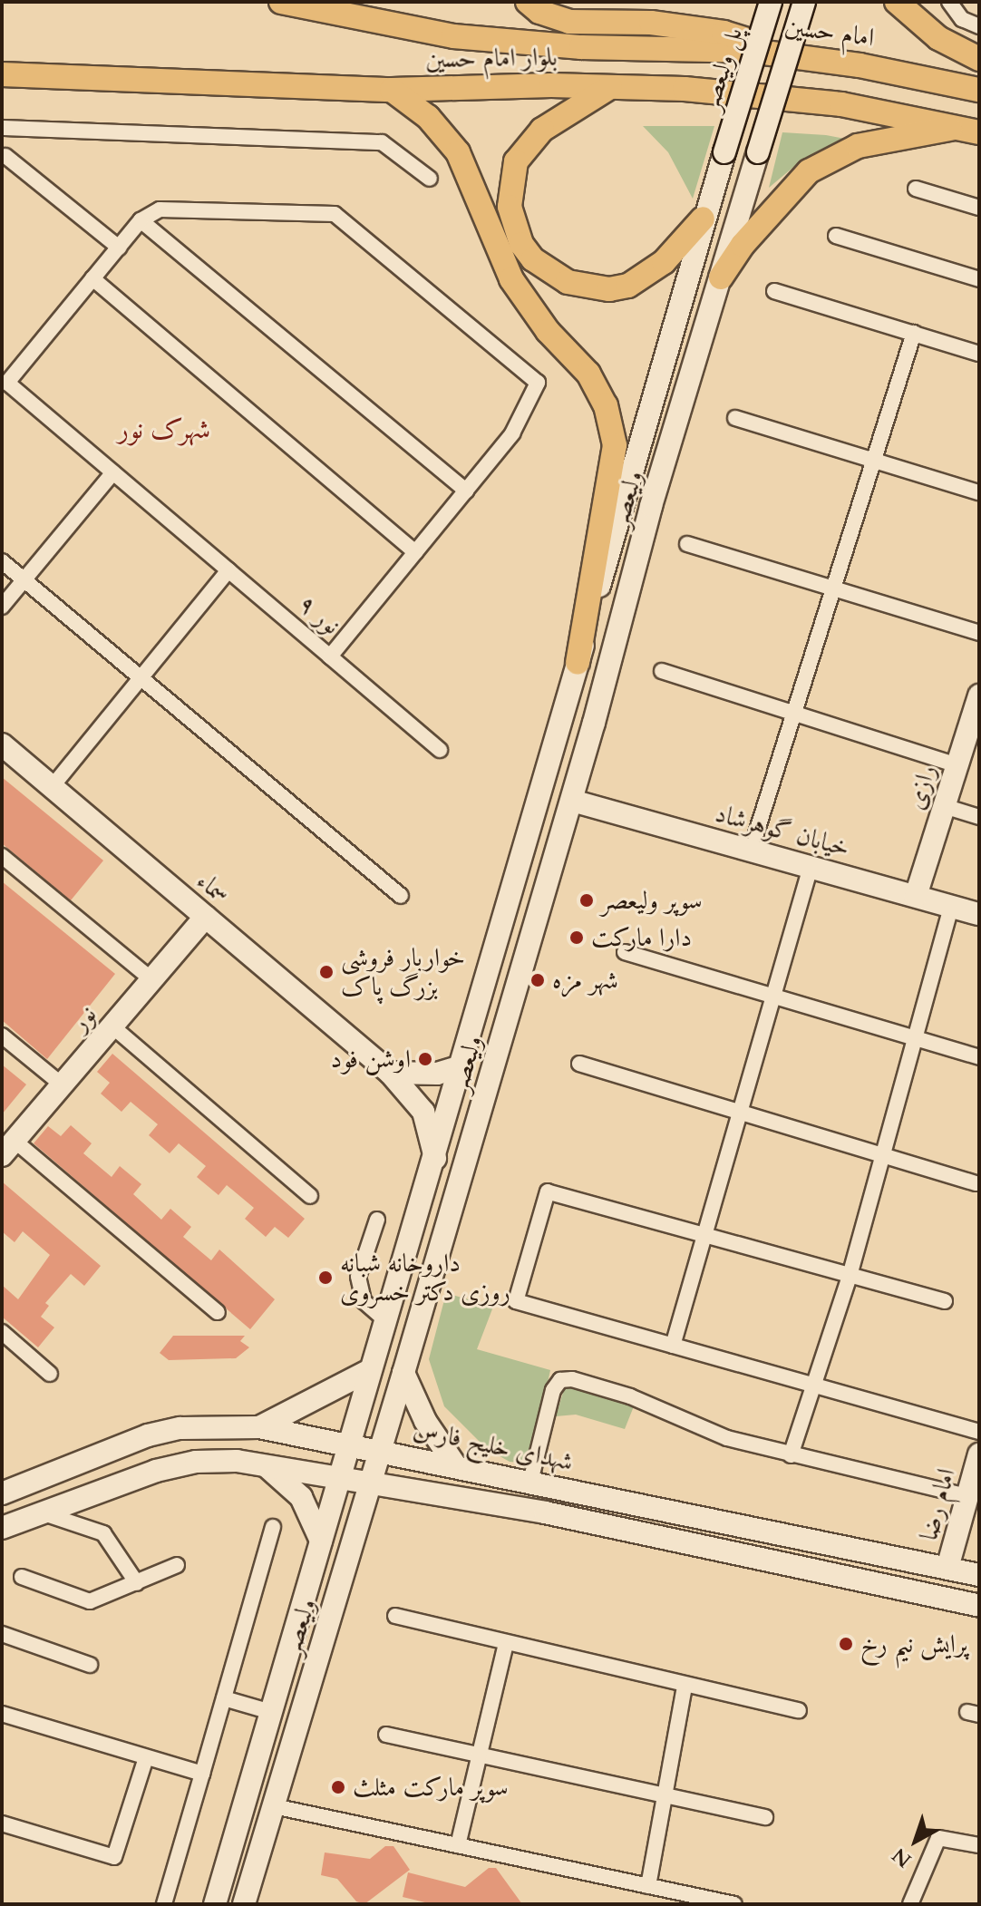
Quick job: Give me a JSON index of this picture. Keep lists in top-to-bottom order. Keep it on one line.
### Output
{"streets":{"main road":["امام حسین","بلوار امام حسین","پل ولیعصر","ولیعصر","رازی","خیابان گوهرشاد","سماء","نور","شهدای خلیج فارس","امام رضا"],"street":["نور ۹"]},"crossings":[["بلوار امام حسین","ولیعصر"],["پل ولیعصر","ولیعصر"],["ولیعصر","خیابان گوهرشاد"],["ولیعصر","سماء"],["ولیعصر","شهدای خلیج فارس"],["رازی","خیابان گوهرشاد"],["سماء","نور"],["شهدای خلیج فارس","امام رضا"]],"districts":["شهرک نور"],"places":["سوپر ولیعصر","دارا مارکت","خواربار فروشی بزرگ پاک","شهر مزه","اوشن فود","داروخانه شبانه روزی دکتر خسروی","پرایش نیم رخ","سوپر مارکت مثلث"],"north":"bottom left"}
